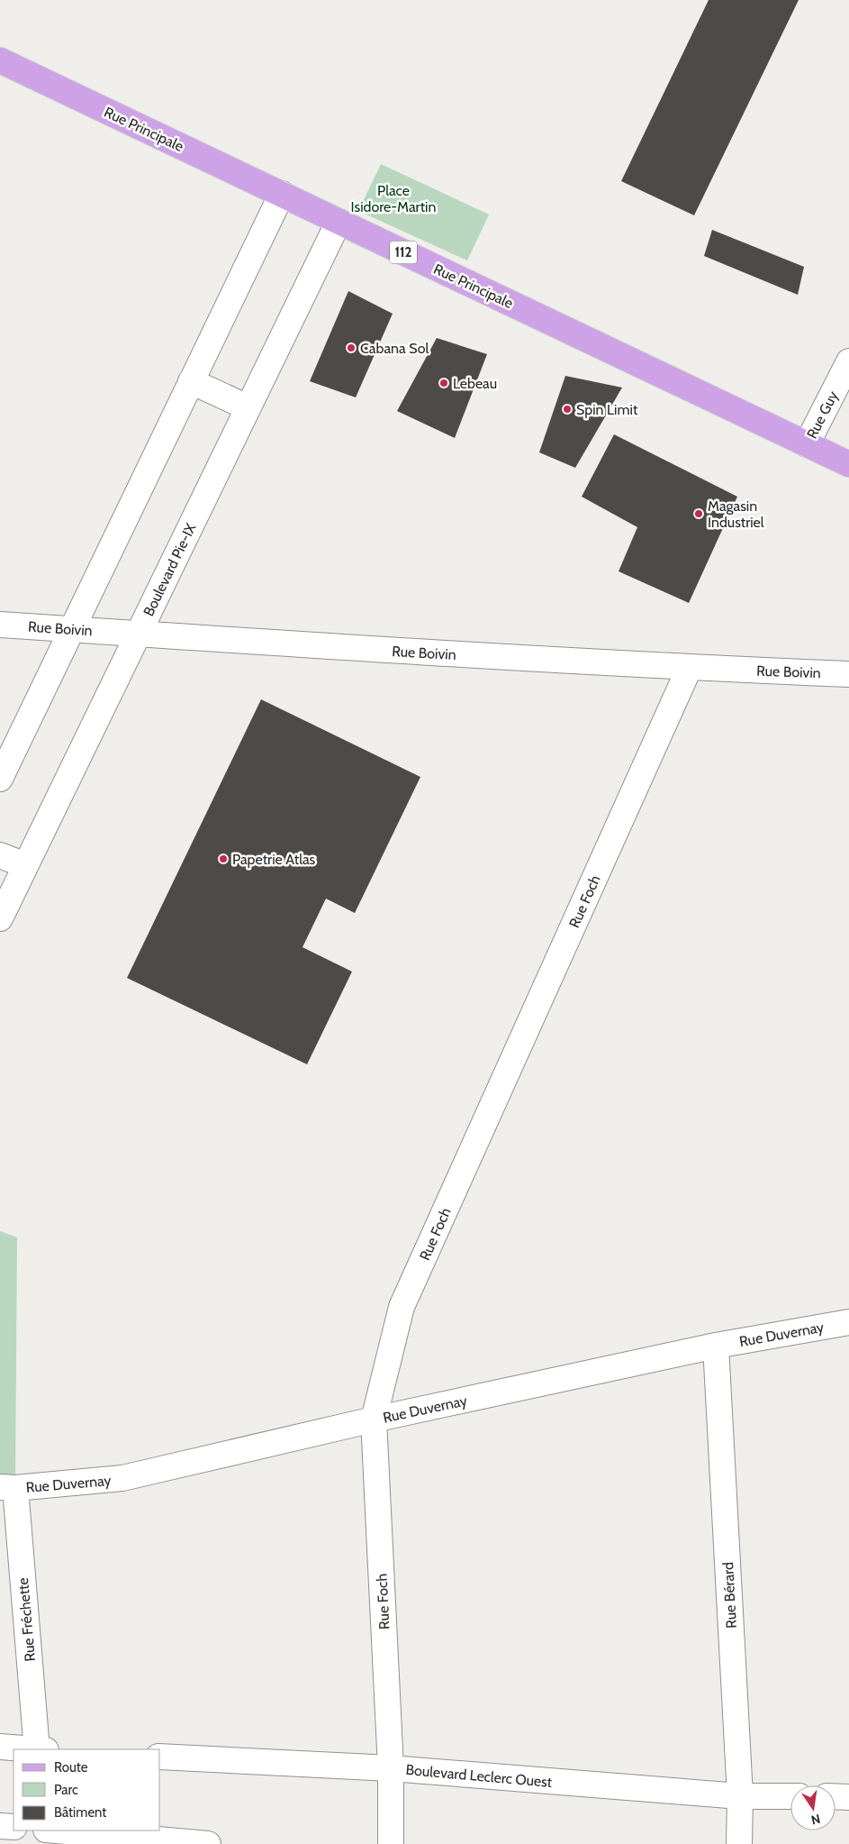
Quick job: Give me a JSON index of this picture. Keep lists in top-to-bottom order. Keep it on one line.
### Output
{"streets":{"main road":["Rue Principale","112"],"street":["Rue Guy","Boulevard Pie-IX","Rue Boivin","Rue Foch","Rue Duvernay","Rue Bérard","Rue Fréchette","Boulevard Leclerc Ouest"]},"crossings":[["Rue Principale","Rue Guy"],["Rue Principale","Boulevard Pie-IX"],["Boulevard Pie-IX","Rue Boivin"],["Rue Boivin","Rue Foch"],["Rue Foch","Rue Duvernay"],["Rue Foch","Boulevard Leclerc Ouest"],["Rue Duvernay","Rue Bérard"],["Rue Duvernay","Rue Fréchette"],["Rue Bérard","Boulevard Leclerc Ouest"]],"parks":["Place Isidore-Martin"],"places":["Cabana Sol","Lebeau","Spin Limit","Magasin Industriel","Papetrie Atlas"],"legend":["Route","Parc","Bâtiment"],"north":"bottom"}
